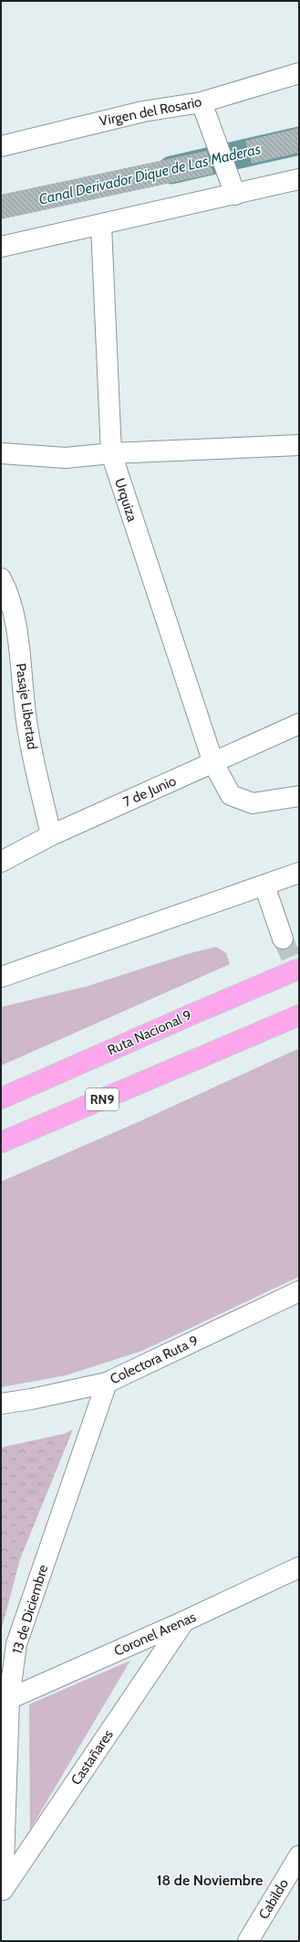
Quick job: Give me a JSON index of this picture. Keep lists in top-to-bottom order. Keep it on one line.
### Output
{"streets":{"highway":["Ruta Nacional 9","RN9"],"street":["Virgen del Rosario","Urquiza","Pasaje Libertad","7 de Junio","Colectora Ruta 9","13 de Diciembre","Coronel Arenas","Castañares","Cabildo"]},"crossings":[["Urquiza","7 de Junio"],["Pasaje Libertad","7 de Junio"],["Colectora Ruta 9","13 de Diciembre"],["13 de Diciembre","Coronel Arenas"],["13 de Diciembre","Castañares"],["Coronel Arenas","Castañares"]],"districts":["18 de Noviembre"],"water":["Canal Derivador Dique de Las Maderas"]}
